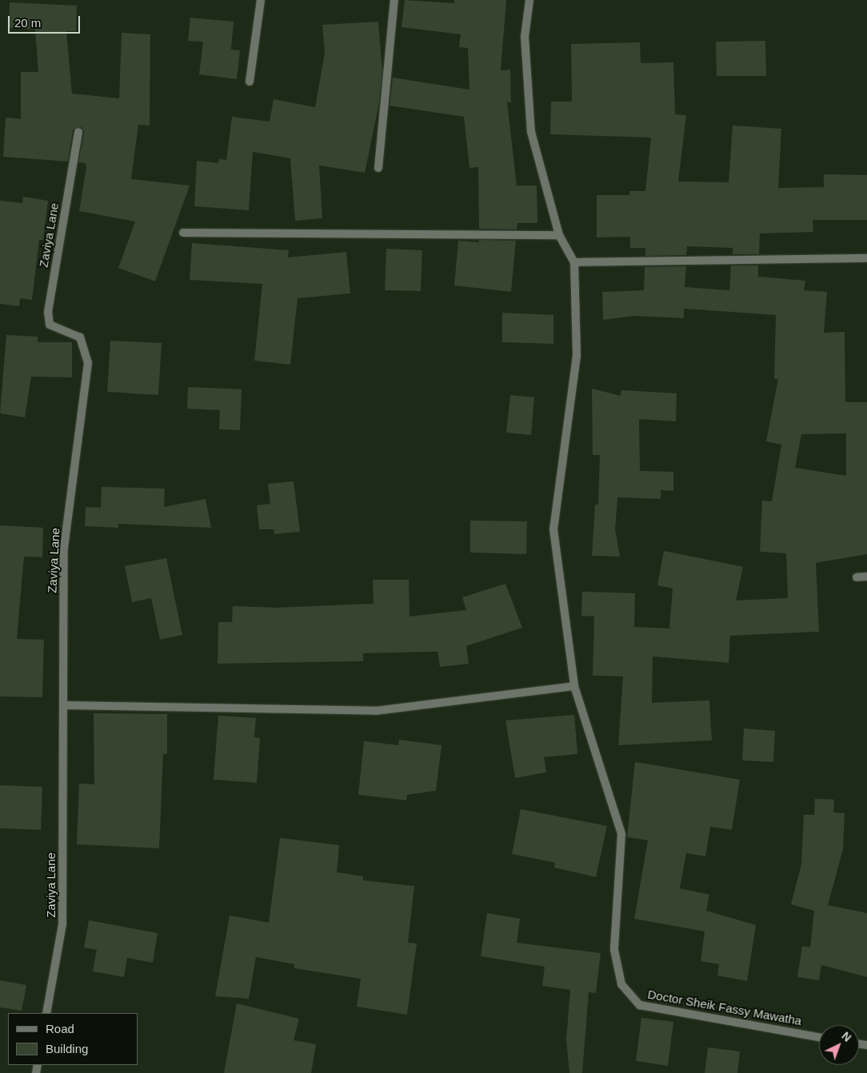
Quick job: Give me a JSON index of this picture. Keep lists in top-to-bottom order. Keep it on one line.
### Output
{"streets":{"street":["Zaviya Lane","Doctor Sheik Fassy Mawatha"]},"legend":["Road","Building"],"scale_bar":"20 m","north":"top right"}
